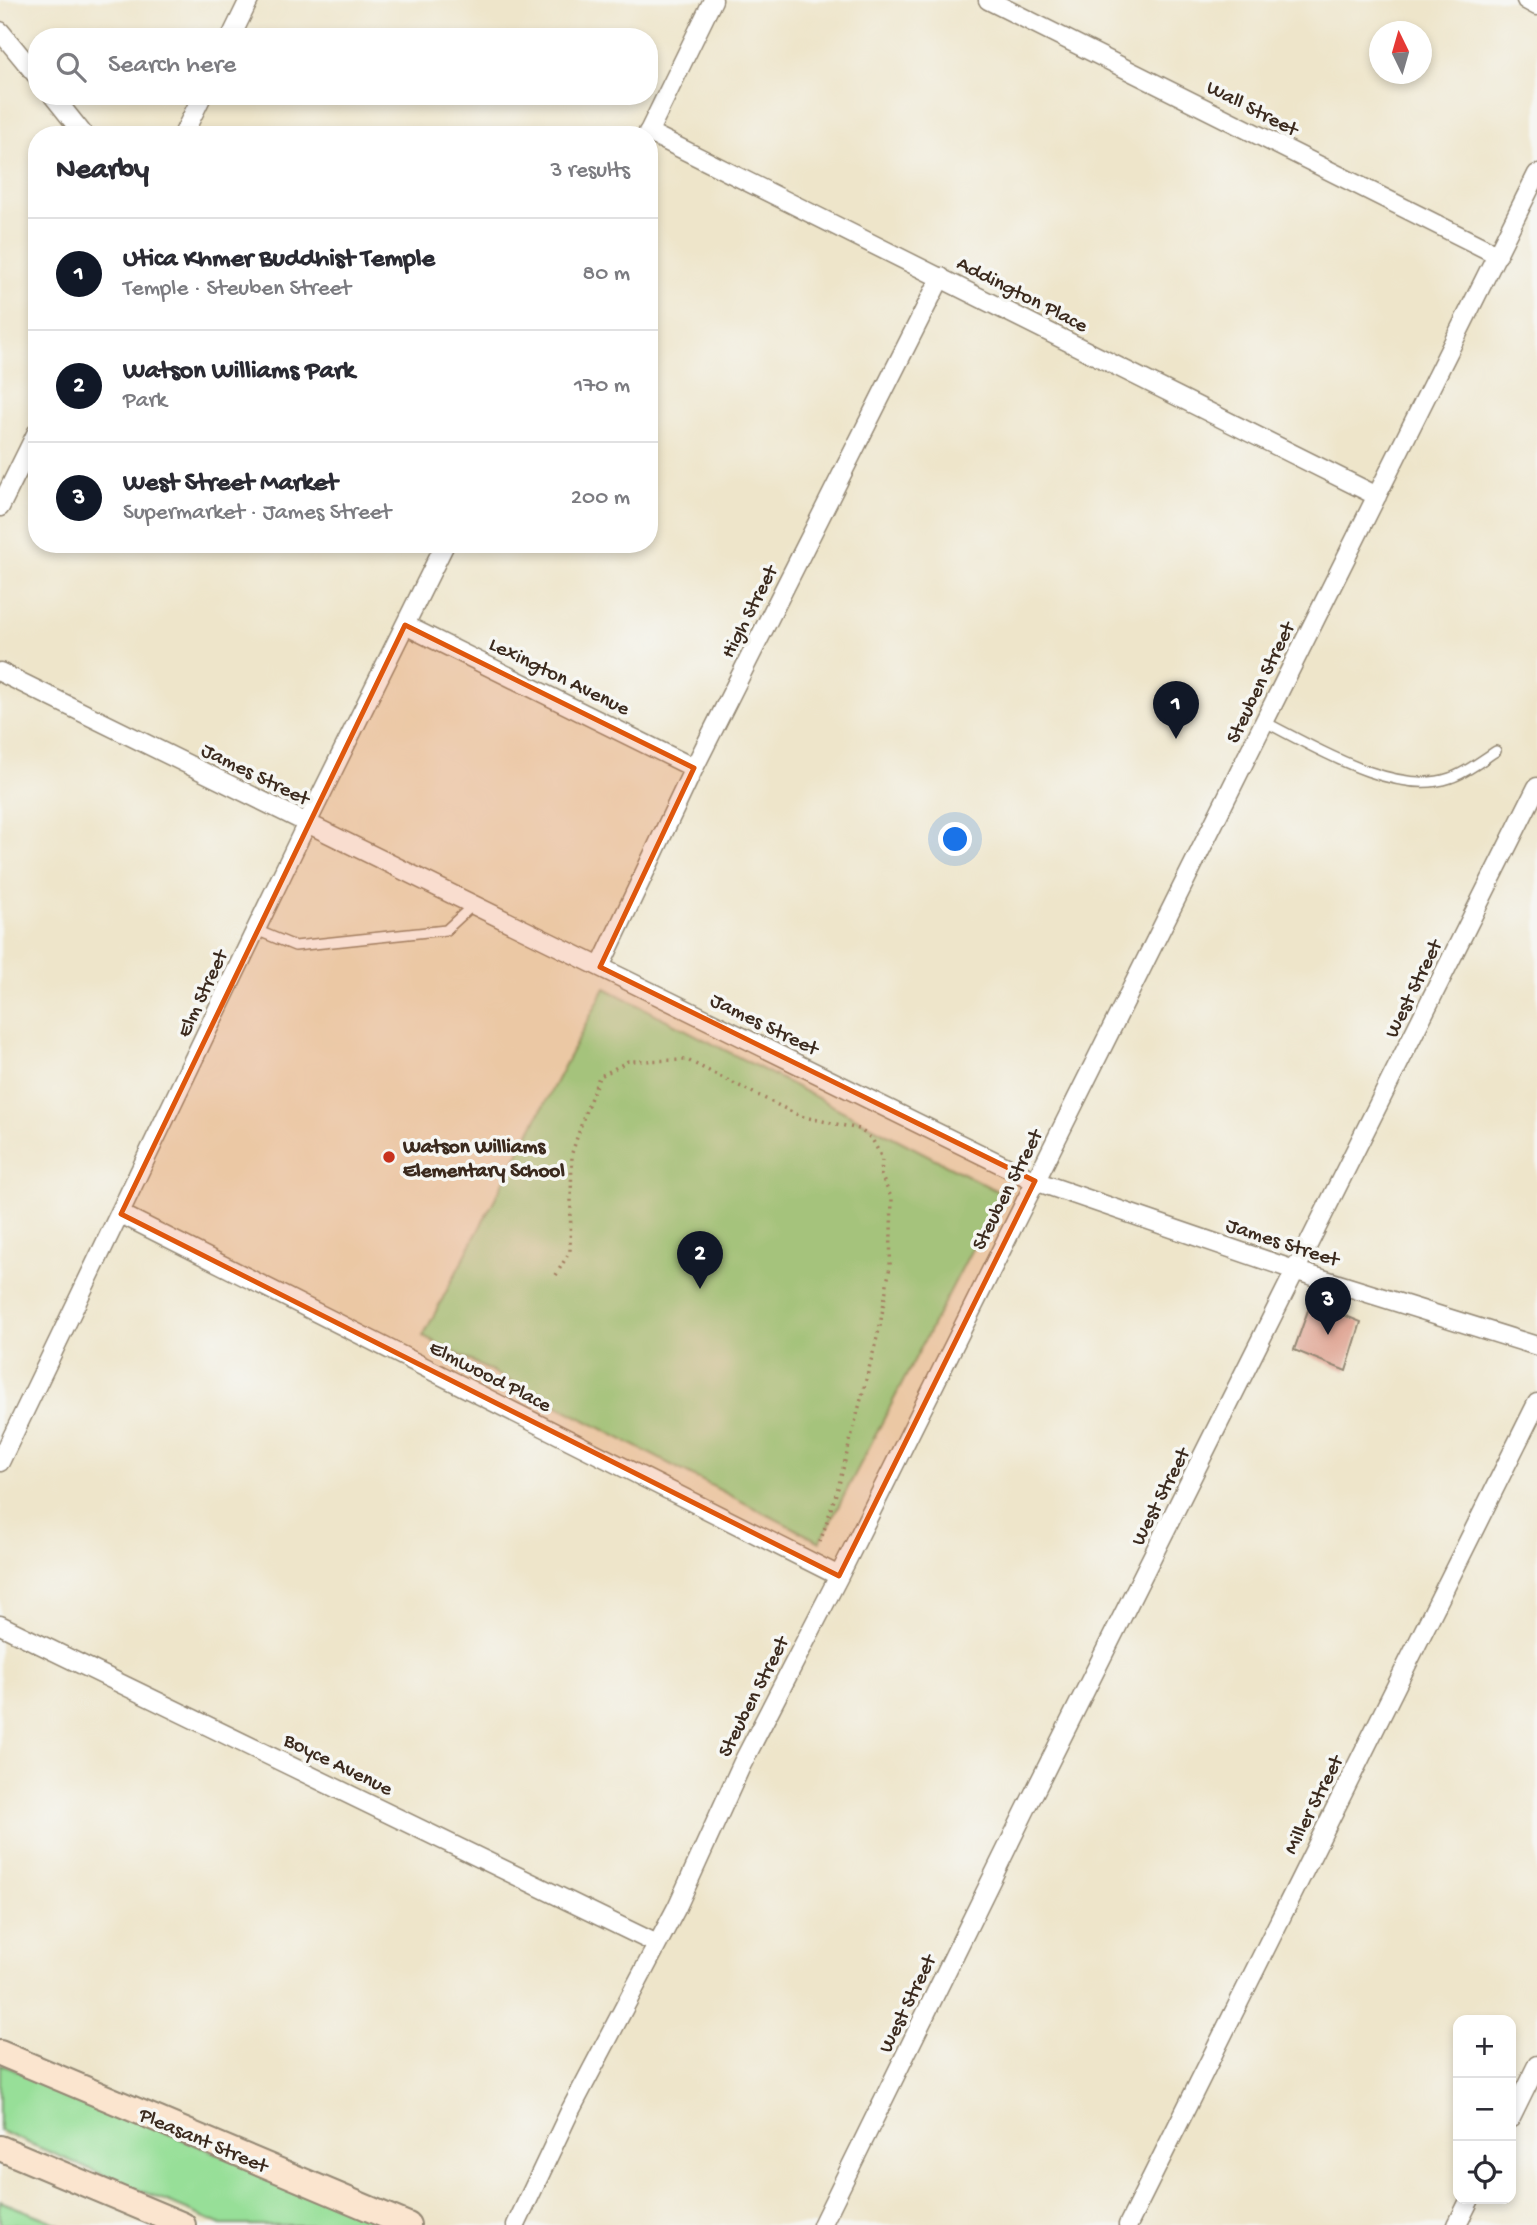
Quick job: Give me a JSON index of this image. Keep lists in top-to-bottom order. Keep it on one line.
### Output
{"streets":{"street":["Wall Street","Addington Place","High Street","Lexington Avenue","Steuben Street","James Street","West Street","Elm Street","Elmwood Place","Boyce Avenue","Miller Street","Pleasant Street"]},"crossings":[["Wall Street","Steuben Street"],["Addington Place","High Street"],["Addington Place","Steuben Street"],["High Street","Lexington Avenue"],["High Street","James Street"],["Lexington Avenue","Elm Street"],["Steuben Street","James Street"],["Steuben Street","Elmwood Place"],["Steuben Street","Boyce Avenue"],["James Street","West Street"],["James Street","Elm Street"],["Elm Street","Elmwood Place"]],"places":["Watson Williams Elementary School"],"north":"top","page":{"search":"Search here","heading":["Nearby","3 results"],"list":[{"mark":"1","name":"Utica Khmer Buddhist Temple","note":"Temple · Steuben Street","value":"80 m"},{"mark":"2","name":"Watson Williams Park","note":"Park","value":"170 m"},{"mark":"3","name":"West Street Market","note":"Supermarket · James Street","value":"200 m"}],"pins":["1","2","3"],"map_buttons":["+","−"]}}
